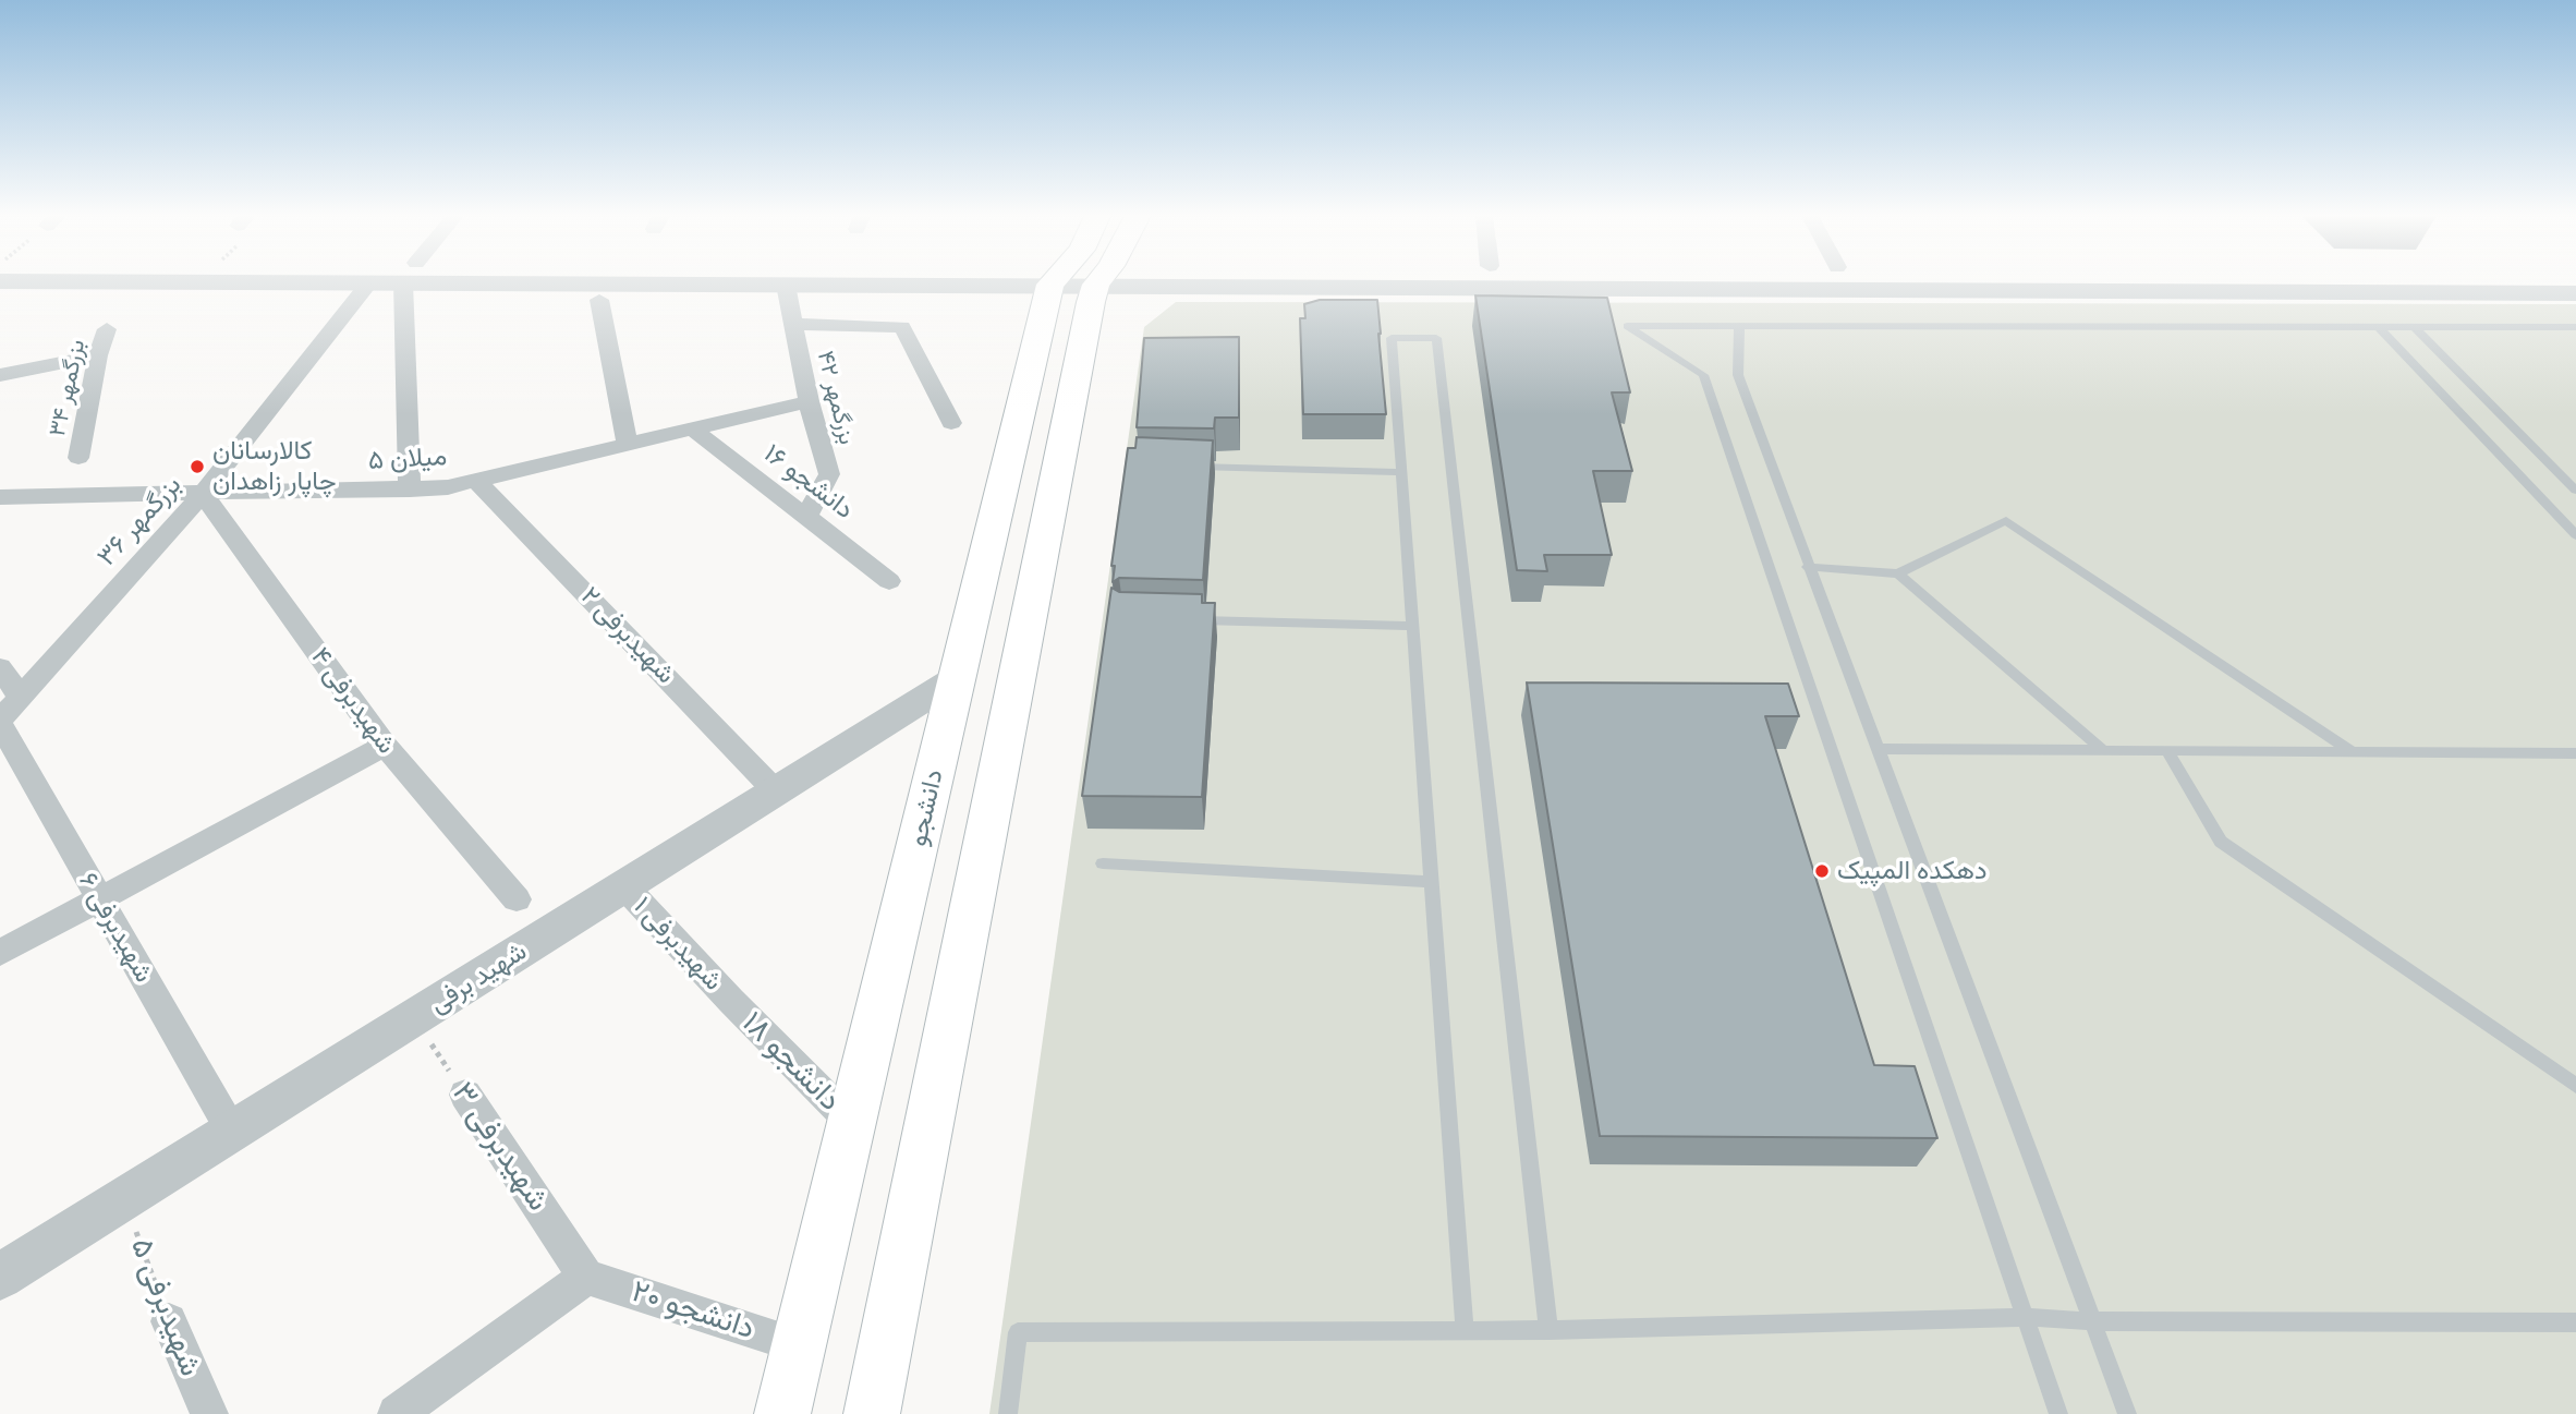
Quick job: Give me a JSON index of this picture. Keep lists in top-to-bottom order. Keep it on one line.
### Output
{"streets":{"main road":["دانشجو"],"street":["بزرگمهر ۳۴","بزرگمهر ۴۲","میلان ۵","دانشجو ۱۶","بزرگمهر ۳۶","شهیدبرفی ۲","شهیدبرفی ۴","شهیدبرفی ۶","شهیدبرفی ۱","شهید برفی","دانشجو ۱۸","شهیدبرفی ۳","شهیدبرفی ۵","دانشجو ۲۰"]},"crossings":[["بزرگمهر ۴۲","میلان ۵"],["بزرگمهر ۴۲","دانشجو ۱۶"],["میلان ۵","دانشجو ۱۶"],["میلان ۵","بزرگمهر ۳۶"],["میلان ۵","شهیدبرفی ۲"],["میلان ۵","شهیدبرفی ۴"],["بزرگمهر ۳۶","شهیدبرفی ۴"],["بزرگمهر ۳۶","شهیدبرفی ۶"],["شهیدبرفی ۲","شهید برفی"],["دانشجو","شهید برفی"],["دانشجو","دانشجو ۱۸"],["دانشجو","دانشجو ۲۰"],["شهیدبرفی ۶","شهید برفی"],["شهیدبرفی ۱","شهید برفی"],["شهیدبرفی ۱","دانشجو ۱۸"],["شهید برفی","شهیدبرفی ۳"],["شهید برفی","شهیدبرفی ۵"],["شهیدبرفی ۳","دانشجو ۲۰"]],"places":["کالارسانان چاپار زاهدان","دهکده المپیک"]}
